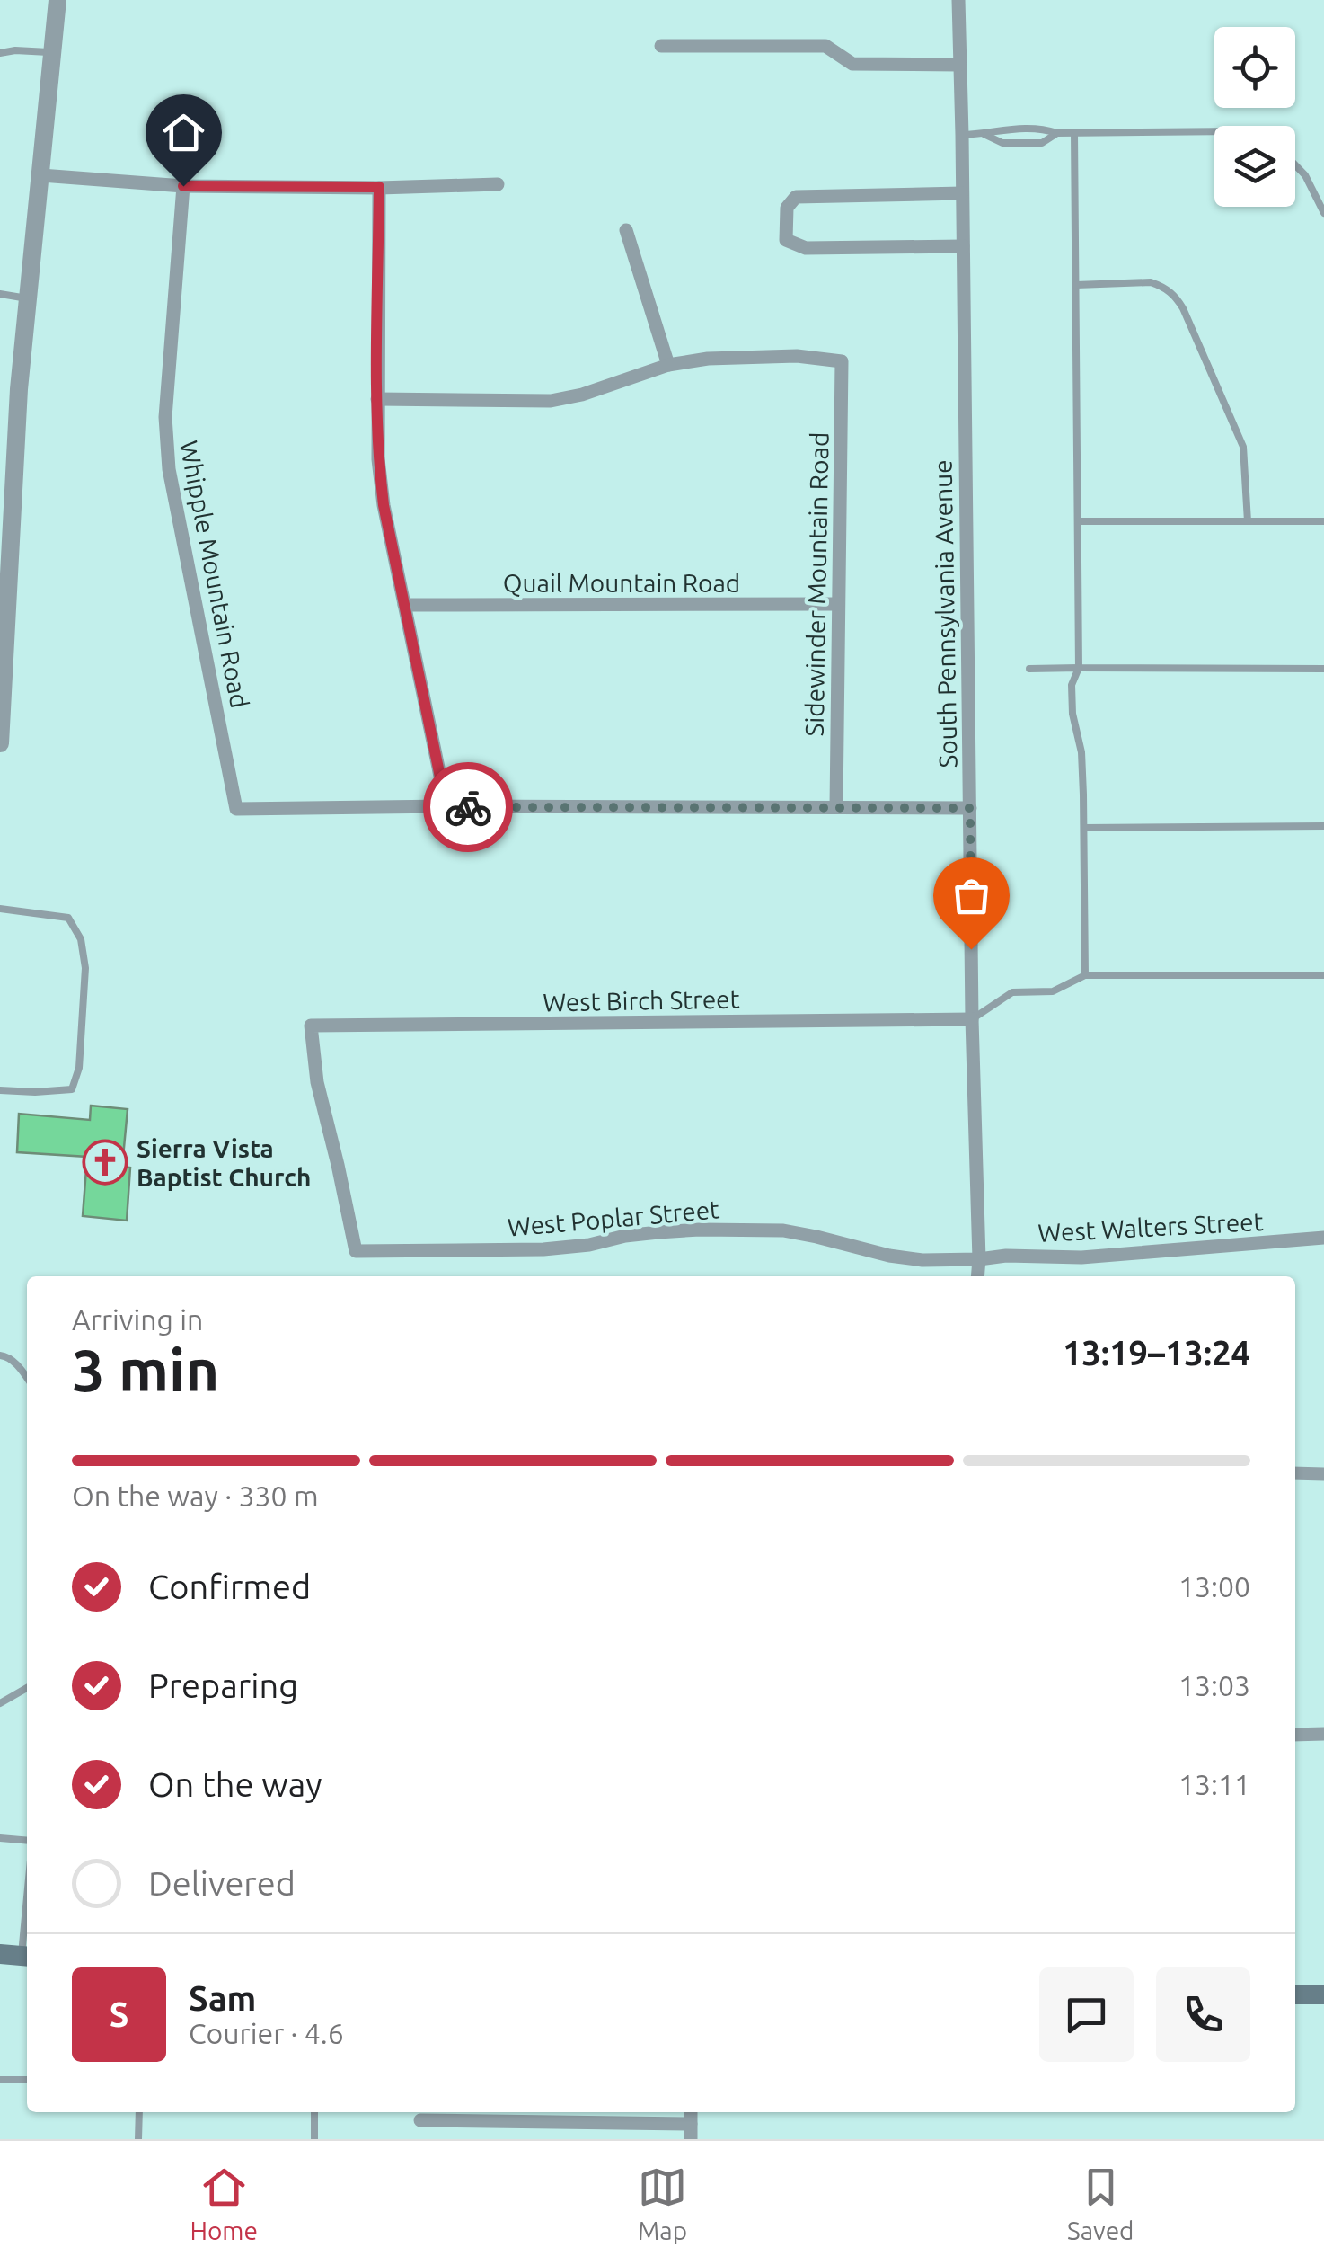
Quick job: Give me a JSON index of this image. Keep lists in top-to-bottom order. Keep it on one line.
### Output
{"streets":{"street":["Whipple Mountain Road","Quail Mountain Road","Sidewinder Mountain Road","South Pennsylvania Avenue","West Birch Street","West Poplar Street","West Walters Street"]},"crossings":[["Quail Mountain Road","Sidewinder Mountain Road"],["South Pennsylvania Avenue","West Birch Street"],["South Pennsylvania Avenue","West Poplar Street"],["South Pennsylvania Avenue","West Walters Street"],["West Birch Street","West Poplar Street"],["West Poplar Street","West Walters Street"]],"places":{"church":["Sierra Vista Baptist Church"]},"page":{"heading":["3 min","Arriving in","13:19–13:24"],"panel":["Sam","Courier · 4.6"],"bar":"On the way · 330 m","list":[["Confirmed","13:00"],["Preparing","13:03"],["On the way","13:11"],"Delivered"],"round":"S","tabs":["Home","Map","Saved"]}}
